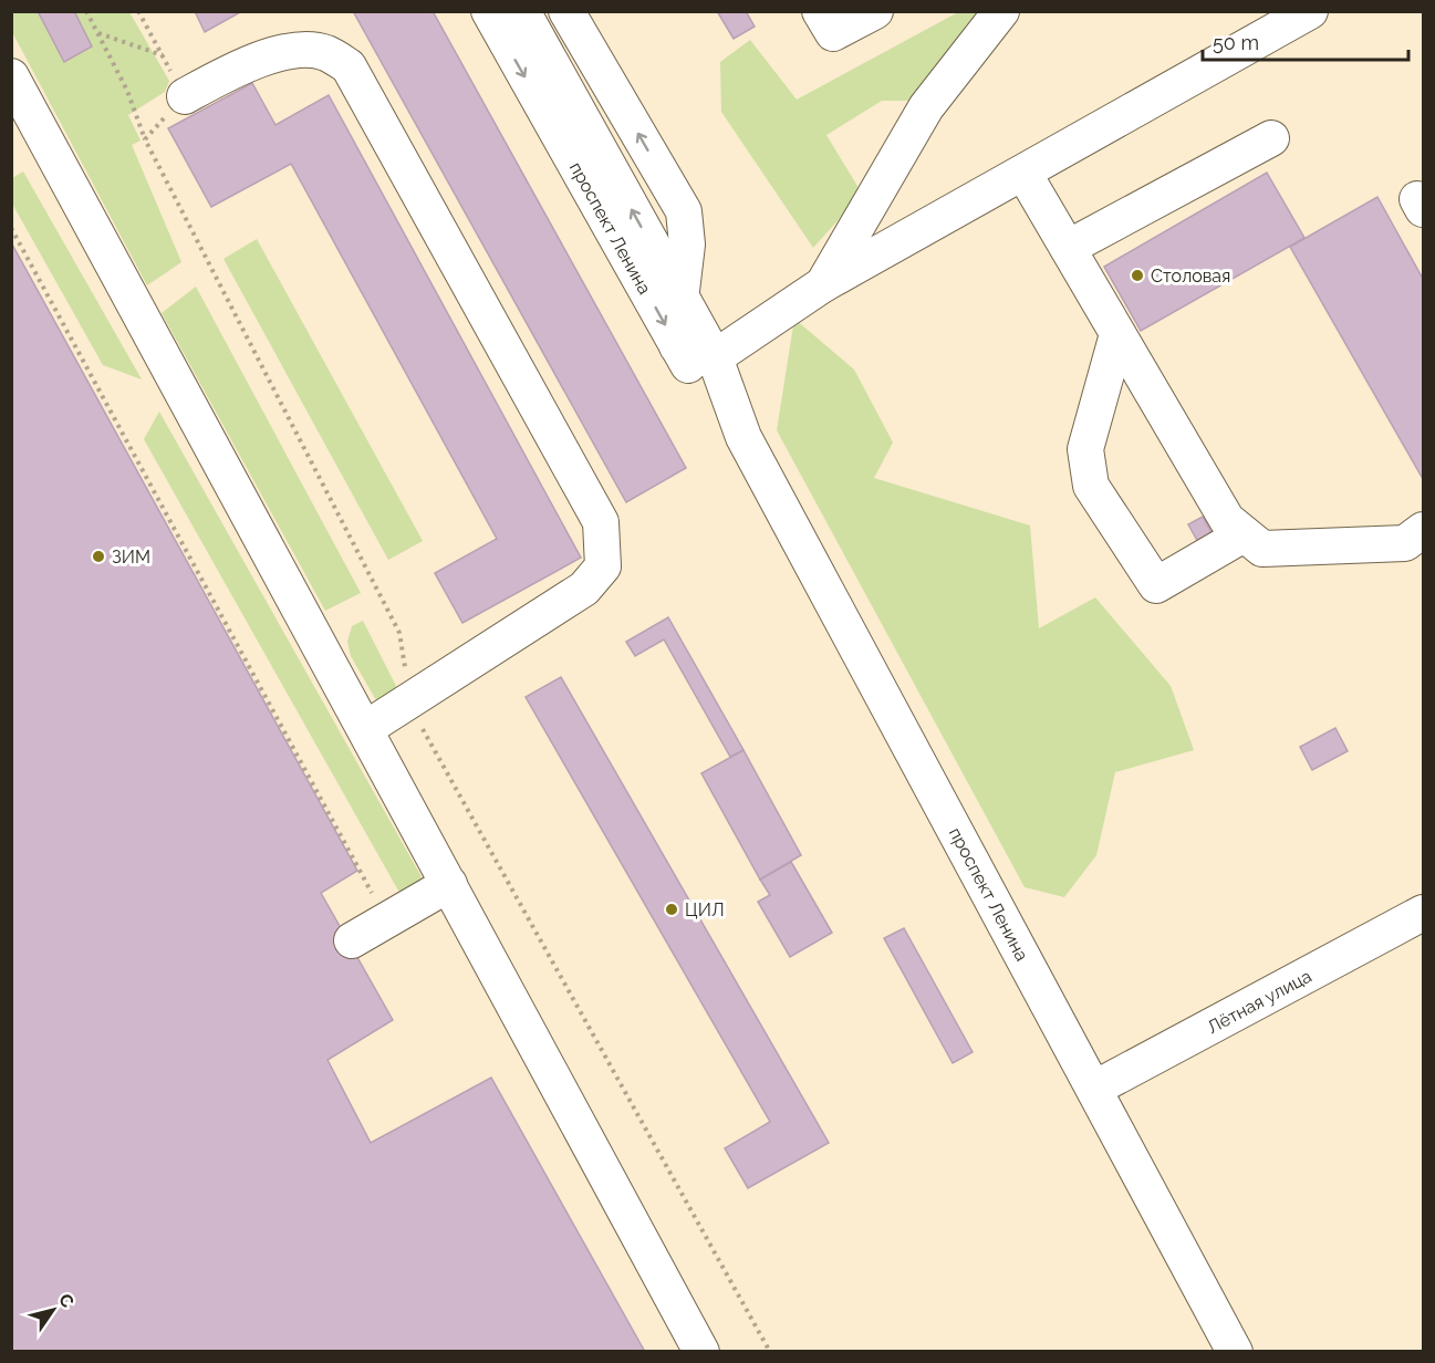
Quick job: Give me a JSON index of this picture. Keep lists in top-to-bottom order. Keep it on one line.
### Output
{"streets":{"street":["проспект Ленина","Лётная улица"]},"crossings":[["проспект Ленина","Лётная улица"]],"places":["Столовая","ЗИМ","ЦИЛ"],"scale_bar":"50 m","north":"top right"}
